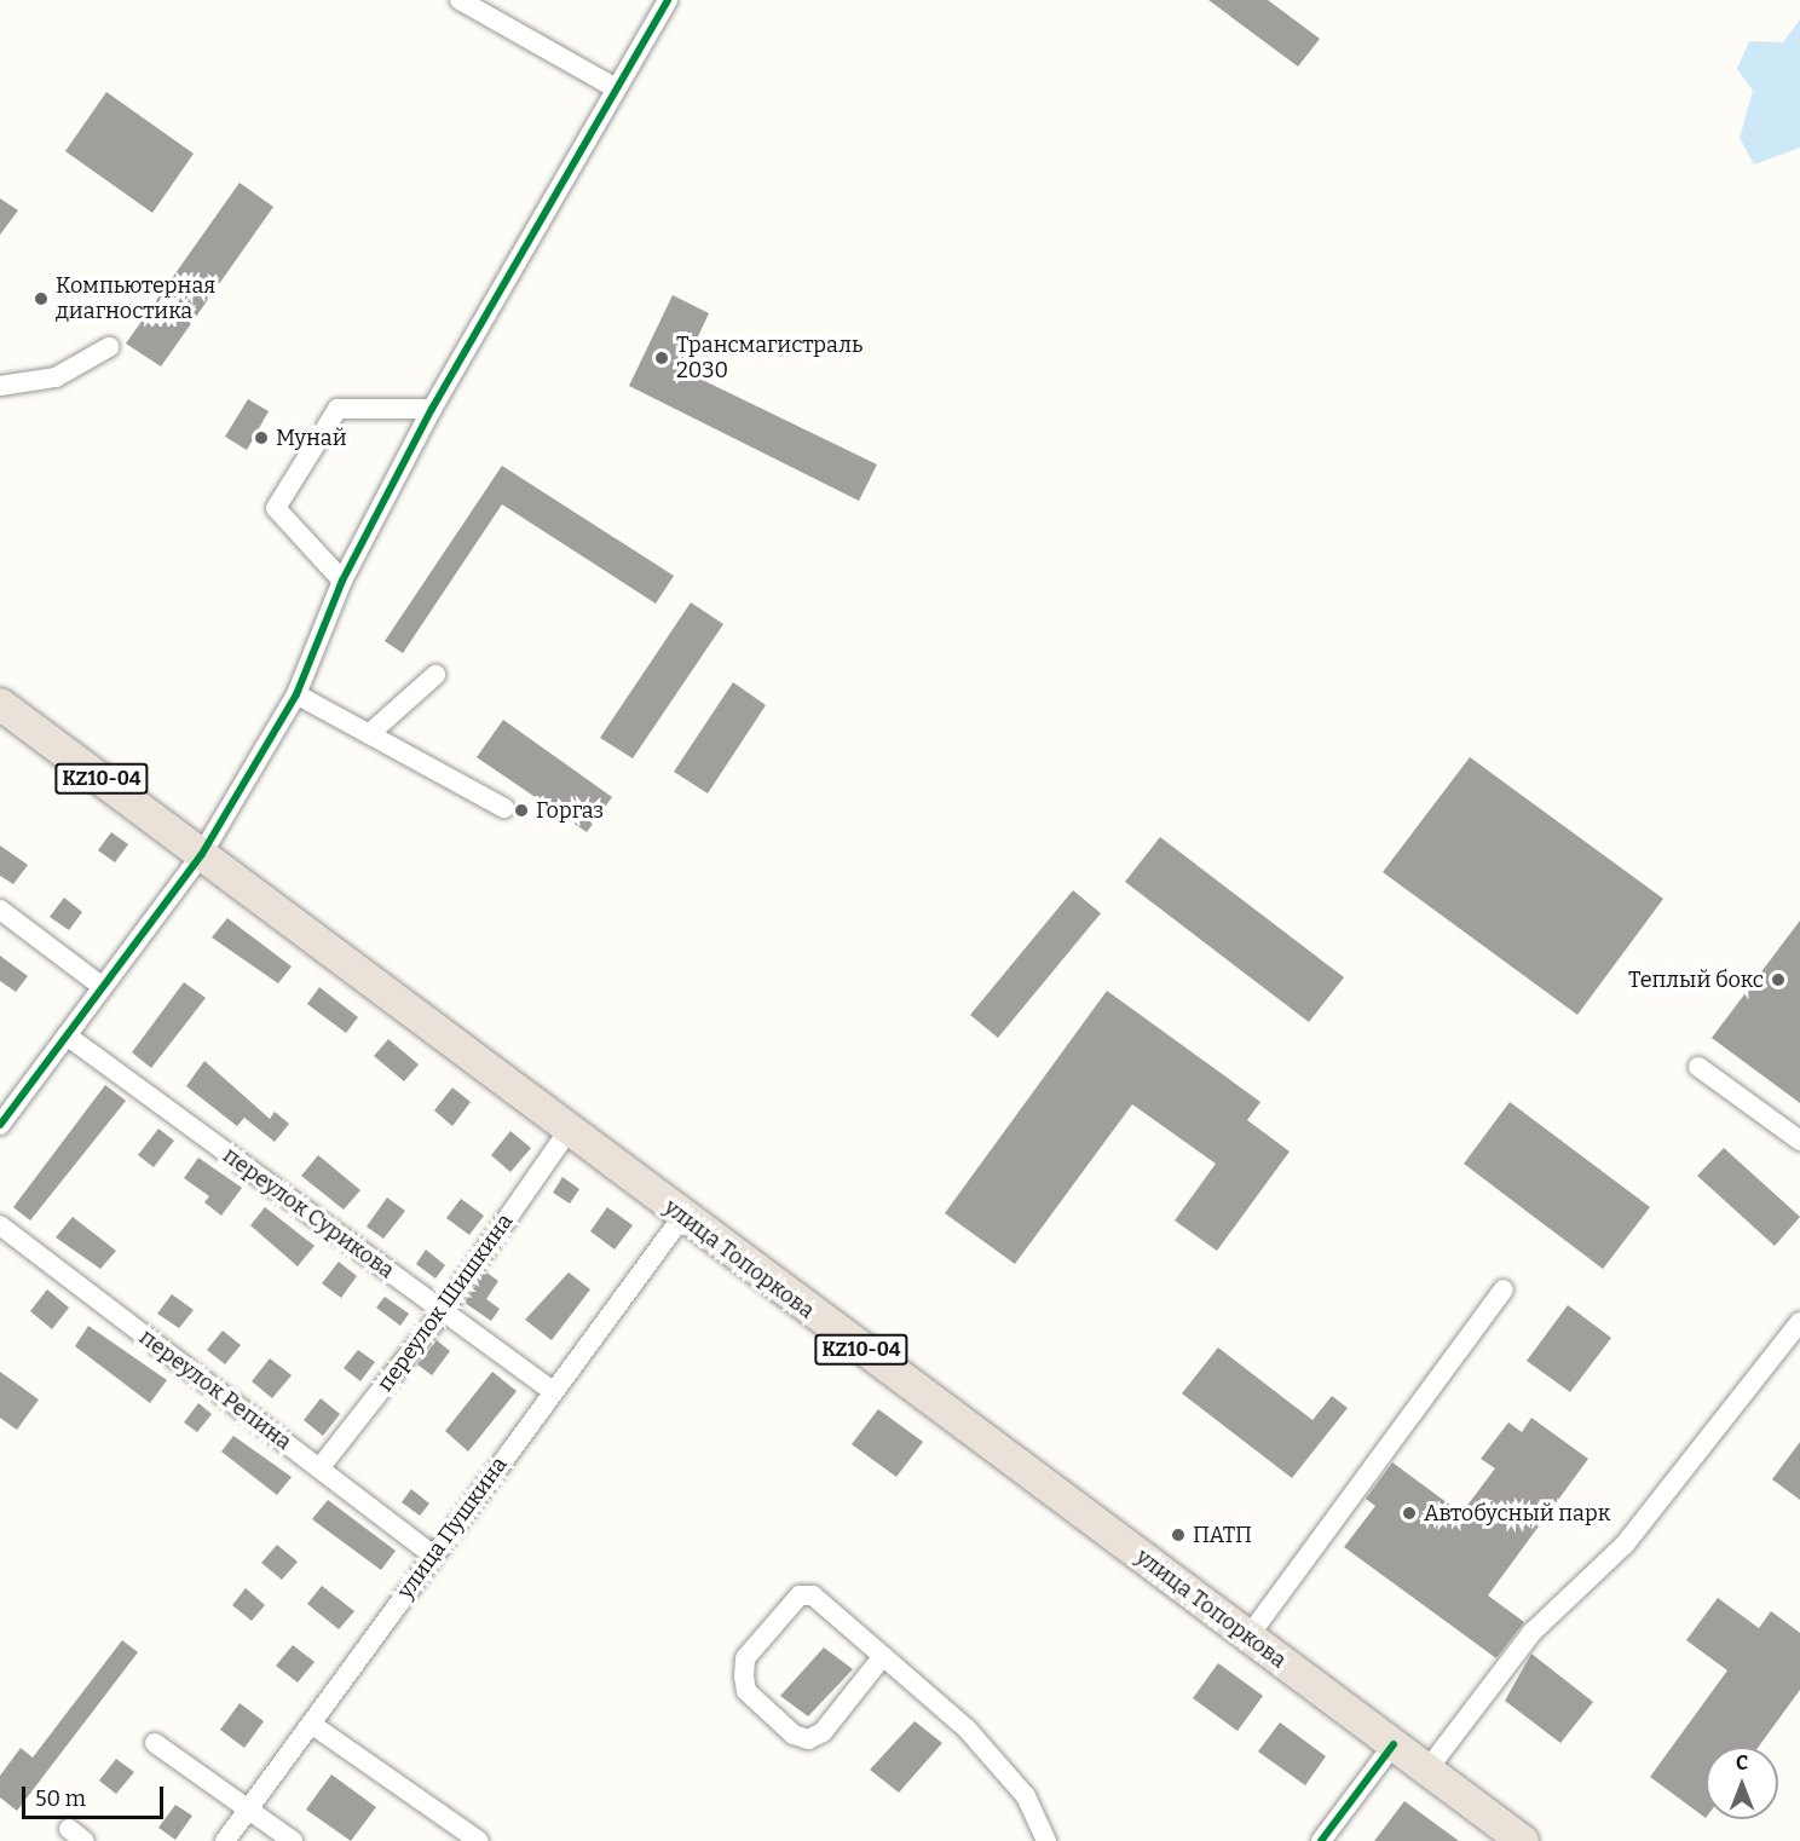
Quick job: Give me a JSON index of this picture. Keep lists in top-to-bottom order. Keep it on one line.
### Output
{"streets":{"highway":["KZ10-04","улица Топоркова"],"street":["переулок Сурикова","переулок Шишкина","переулок Репина","улица Пушкина"]},"crossings":[["KZ10-04","улица Топоркова"],["переулок Сурикова","переулок Шишкина"],["переулок Сурикова","улица Пушкина"],["улица Топоркова","переулок Шишкина"],["улица Топоркова","улица Пушкина"],["переулок Шишкина","переулок Репина"],["переулок Репина","улица Пушкина"]],"places":["Компьютерная диагностика","Трансмагистраль 2030","Мунай","Горгаз","Теплый бокс","Автобусный парк","ПАТП"],"scale_bar":"50 m","north":"top"}
